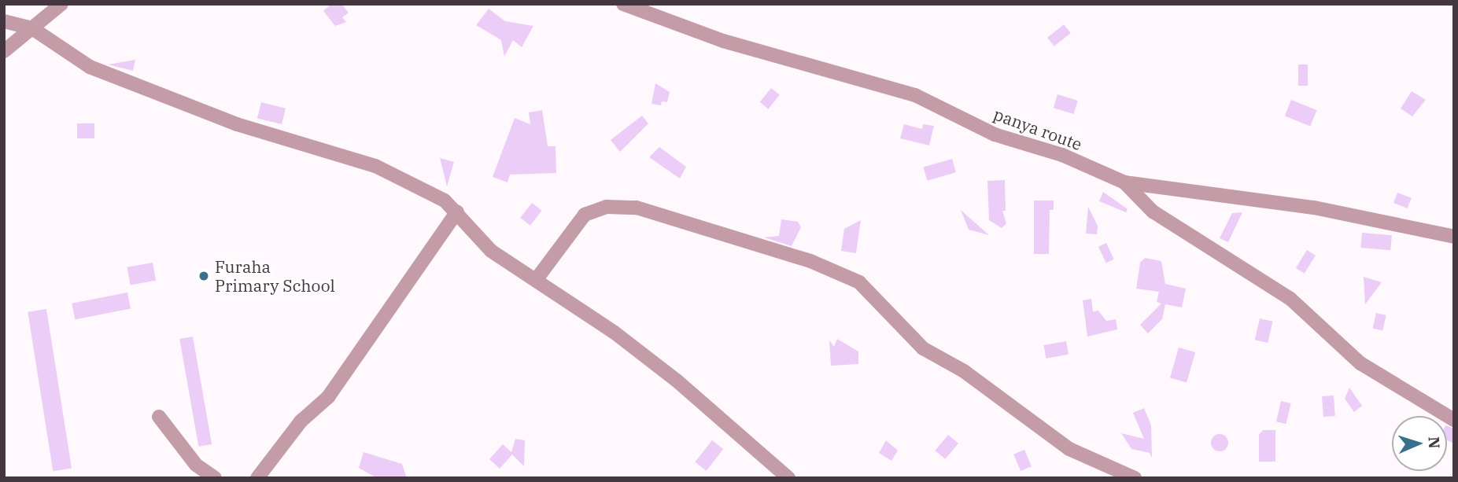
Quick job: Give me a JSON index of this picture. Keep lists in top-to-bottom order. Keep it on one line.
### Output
{"streets":{"street":["panya route"]},"places":["Furaha Primary School"],"north":"right"}
